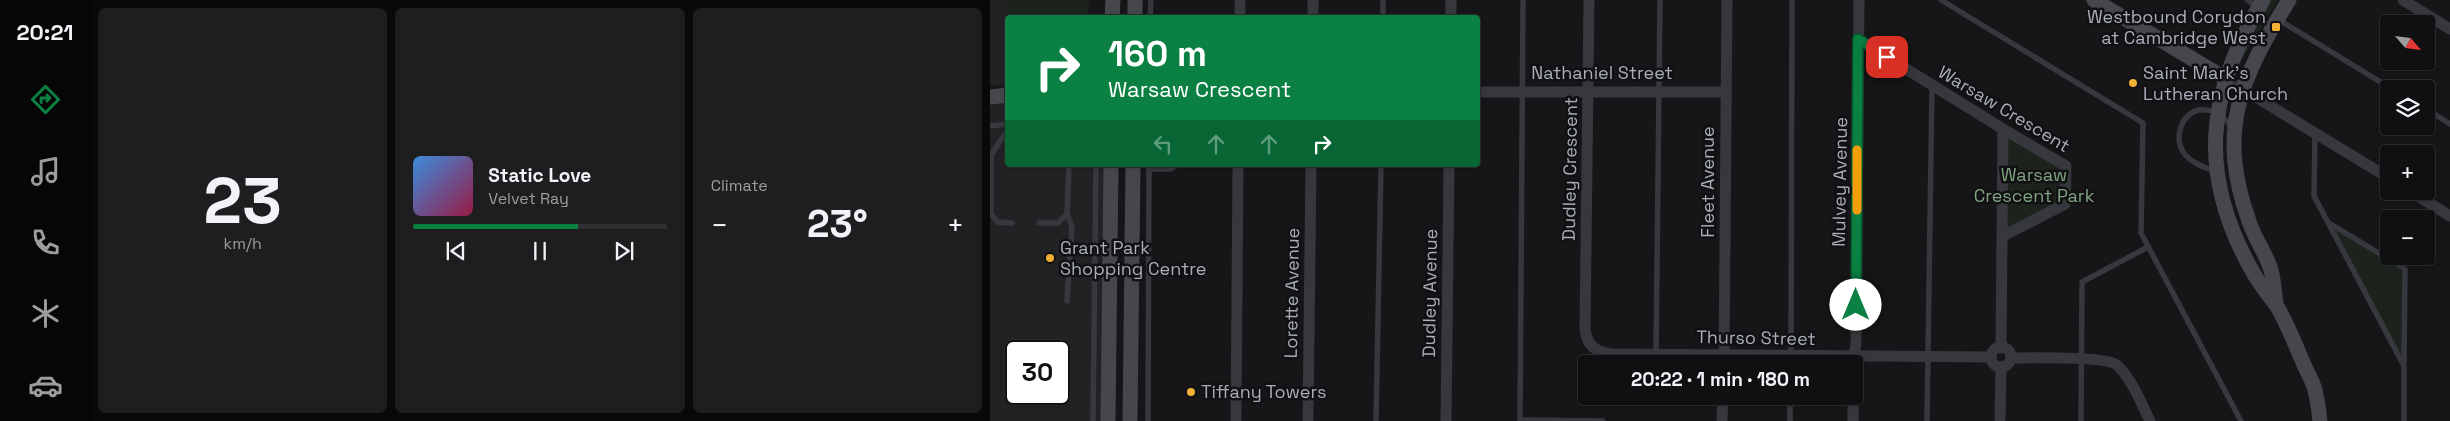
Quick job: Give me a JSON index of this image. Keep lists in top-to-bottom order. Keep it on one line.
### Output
{"streets":{"street":["Nathaniel Street","Warsaw Crescent","Dudley Crescent","Fleet Avenue","Mulvey Avenue","Lorette Avenue","Dudley Avenue","Thurso Street"]},"crossings":[["Nathaniel Street","Dudley Crescent"],["Nathaniel Street","Fleet Avenue"],["Warsaw Crescent","Mulvey Avenue"],["Dudley Crescent","Thurso Street"]],"parks":["Warsaw Crescent Park"],"places":{"transit":["Westbound Corydon at Cambridge West"],"other":["Saint Mark's Lutheran Church","Grant Park Shopping Centre","Tiffany Towers"]},"north":"bottom right","page":{"tabs":"20:21","tile":[["23","km/h"],"Climate"],"map_buttons":["+","−"],"turn":["160 m","Warsaw Crescent"],"song":["Static Love","Velvet Ray"],"heat":["−","23°","+"],"limit":"30","trip":"20:22 · 1 min · 180 m"}}
